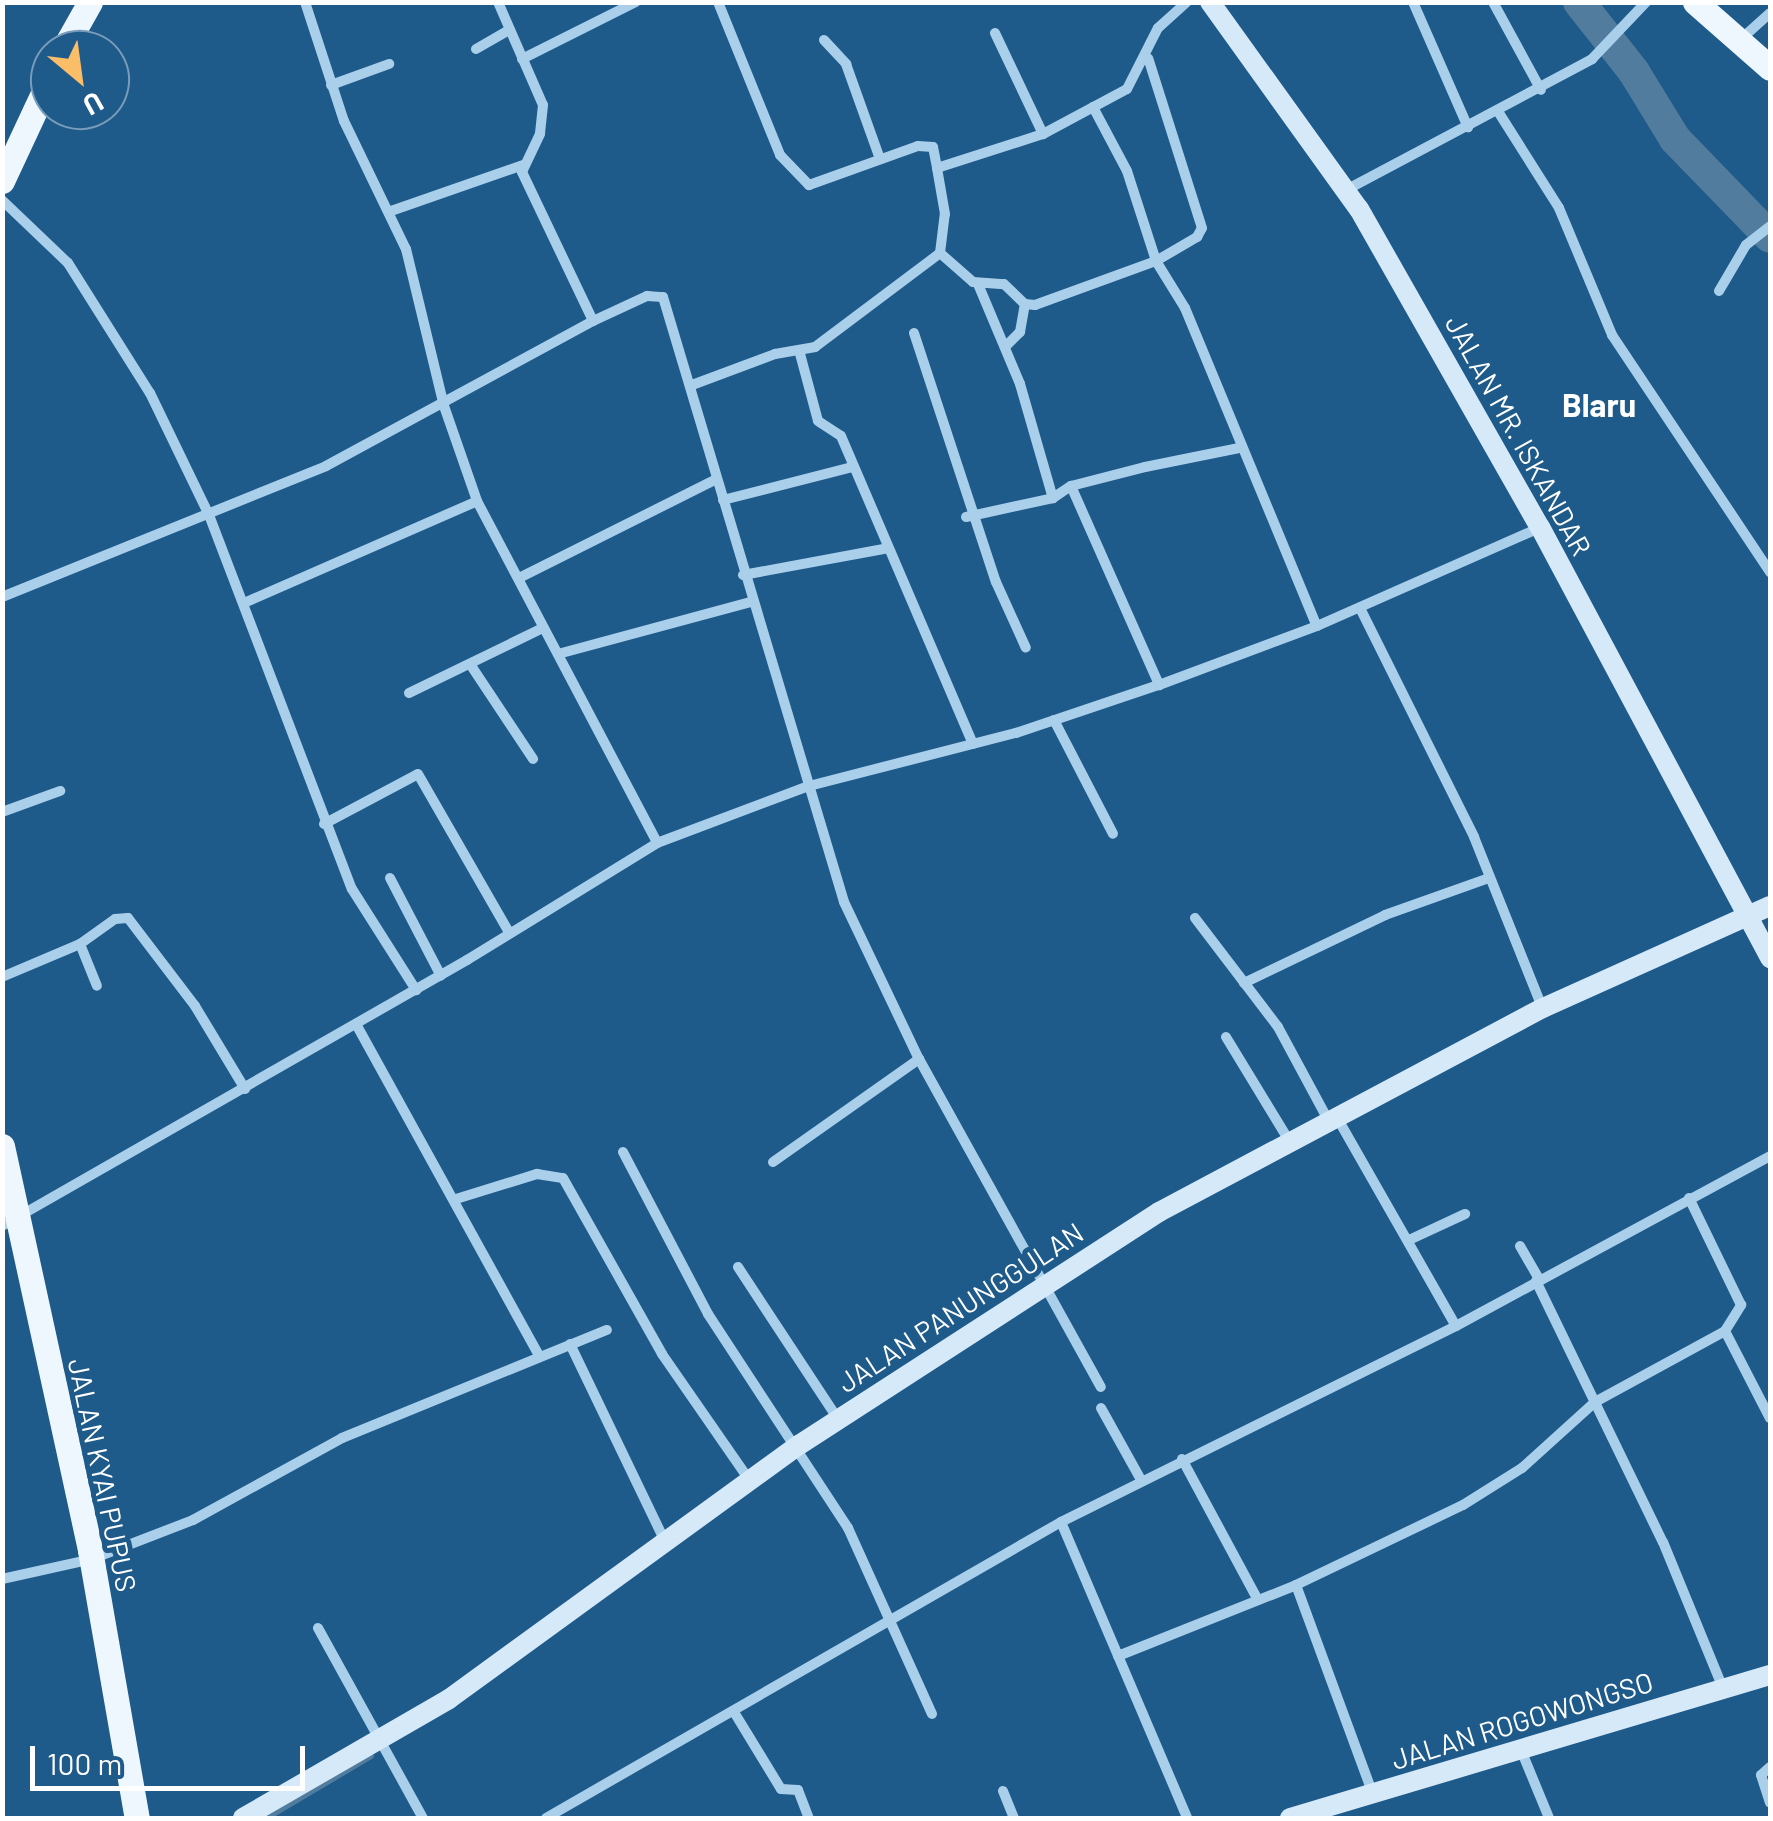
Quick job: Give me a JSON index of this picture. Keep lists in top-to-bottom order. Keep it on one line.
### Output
{"streets":{"main road":["JALAN MR. ISKANDAR","JALAN PANUNGGULAN","JALAN KYAI PUPUS","JALAN ROGOWONGSO"]},"crossings":[["JALAN MR. ISKANDAR","JALAN PANUNGGULAN"]],"districts":["Blaru"],"scale_bar":"100 m","north":"bottom right"}
